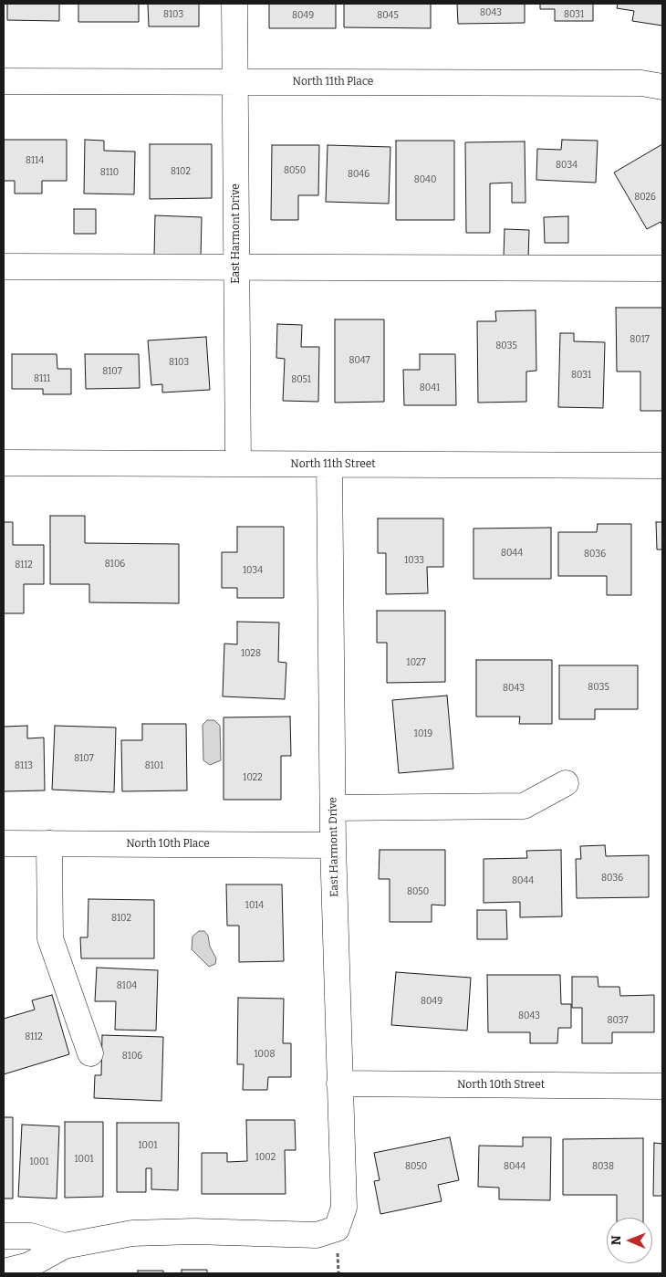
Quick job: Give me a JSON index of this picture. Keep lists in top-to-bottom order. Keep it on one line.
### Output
{"streets":{"street":["North 11th Place","East Harmont Drive","North 11th Street","North 10th Place","North 10th Street"]},"crossings":[["North 11th Place","East Harmont Drive"],["East Harmont Drive","North 11th Street"],["East Harmont Drive","North 10th Place"],["East Harmont Drive","North 10th Street"]],"house_numbers":["8043","8103","8031","8049","8045","8114","8034","8050","8102","8110","8046","8040","8026","8017","8035","8047","8103","8107","8031","8111","8051","8041","8044","8036","1033","8106","8112","1034","1028","1027","8035","8043","1019","8107","8113","8101","1022","8036","8044","8050","1014","8102","8104","8049","8043","8037","8112","1008","8106","1001","1002","1001","1001","8050","8044","8038"],"north":"left"}
